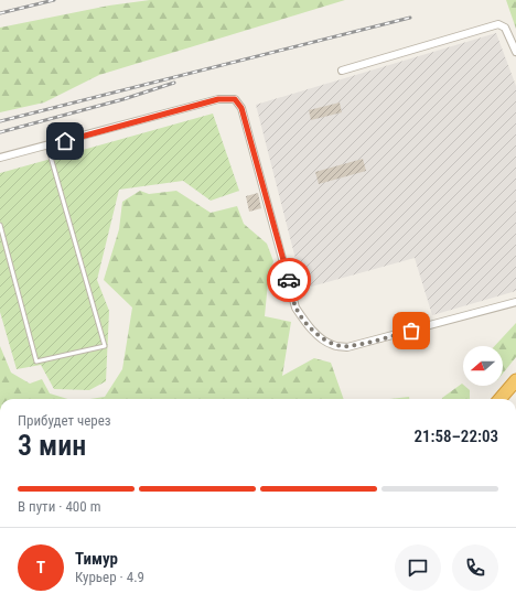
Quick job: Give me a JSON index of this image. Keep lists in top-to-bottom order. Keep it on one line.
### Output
{"north":"left","page":{"heading":["3 мин","Прибудет через","21:58–22:03"],"panel":["Тимур","Курьер · 4.9"],"bar":"В пути · 400 m","round":"Т"}}
